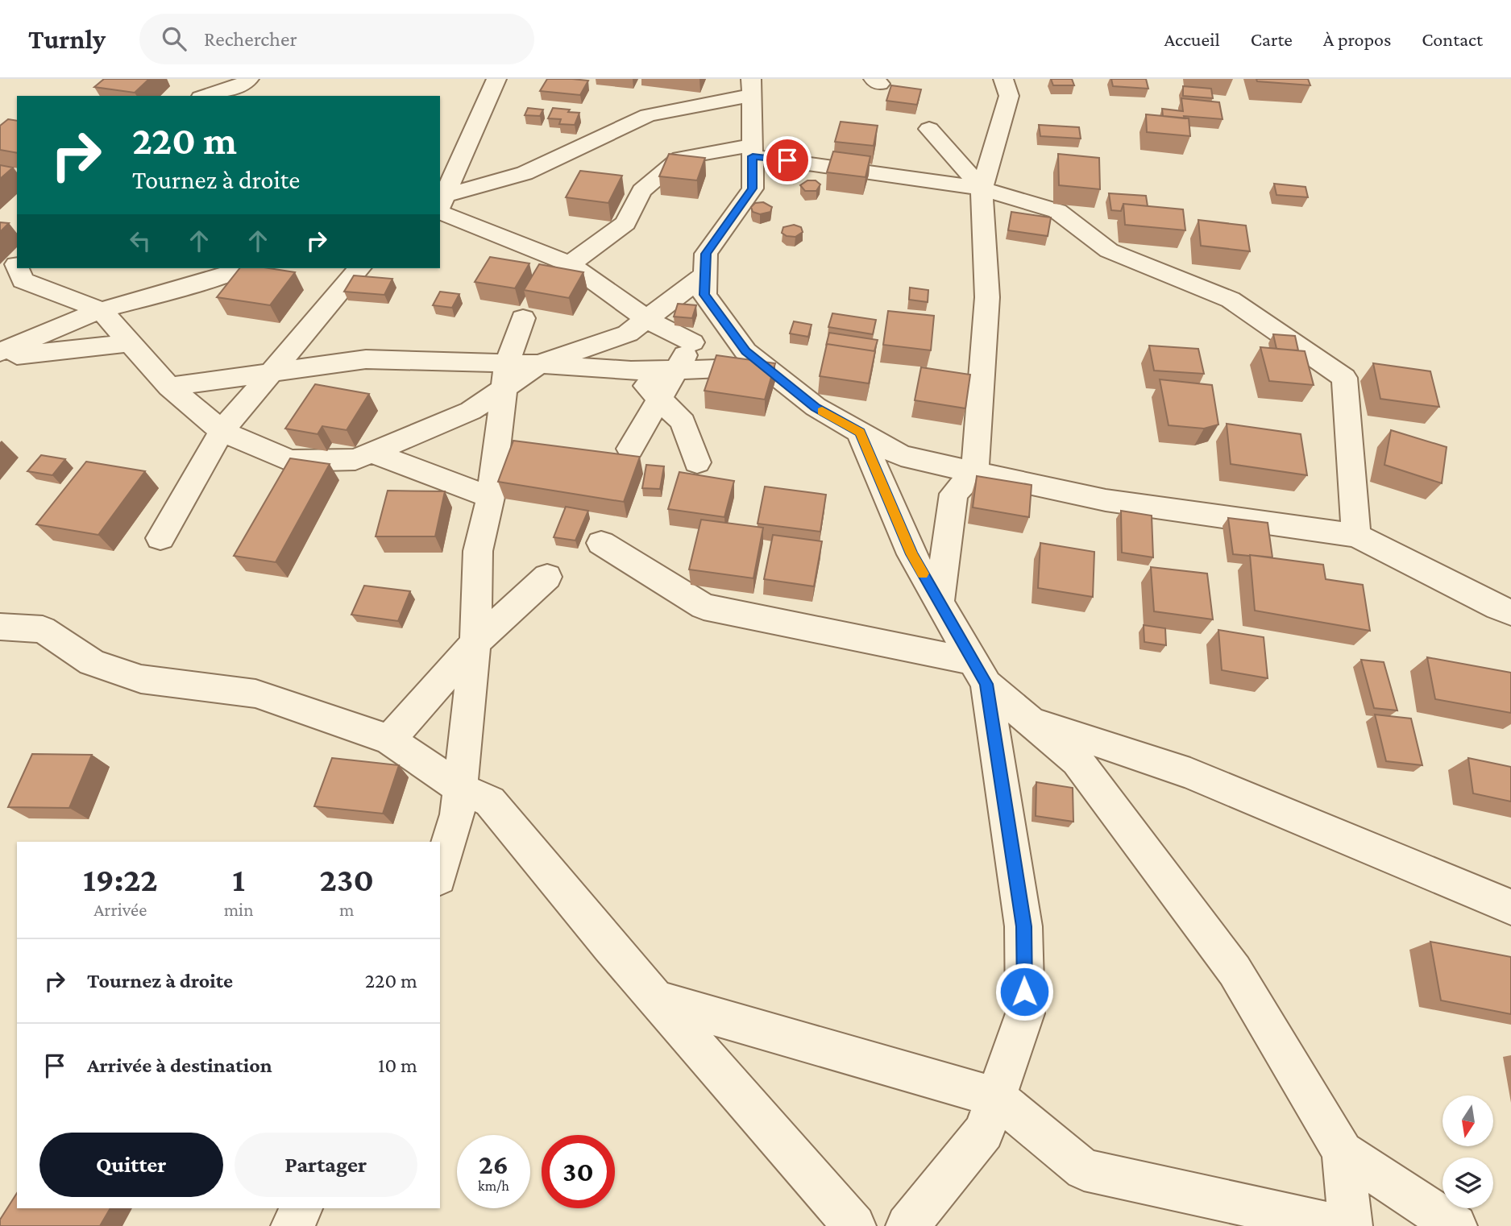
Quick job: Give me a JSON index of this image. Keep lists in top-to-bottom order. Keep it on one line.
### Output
{"north":"bottom","page":{"header":"Turnly","search":"Rechercher","nav":["Accueil","Carte","À propos","Contact"],"turn":["220 m","Tournez à droite"],"eta":["19:22","Arrivée","1","min","230","m"],"list":[{"name":"Tournez à droite","value":"220 m"},{"name":"Arrivée à destination","value":"10 m"}],"buttons":["Quitter","Partager"],"speed":"26 km/h","limit":"30"}}
